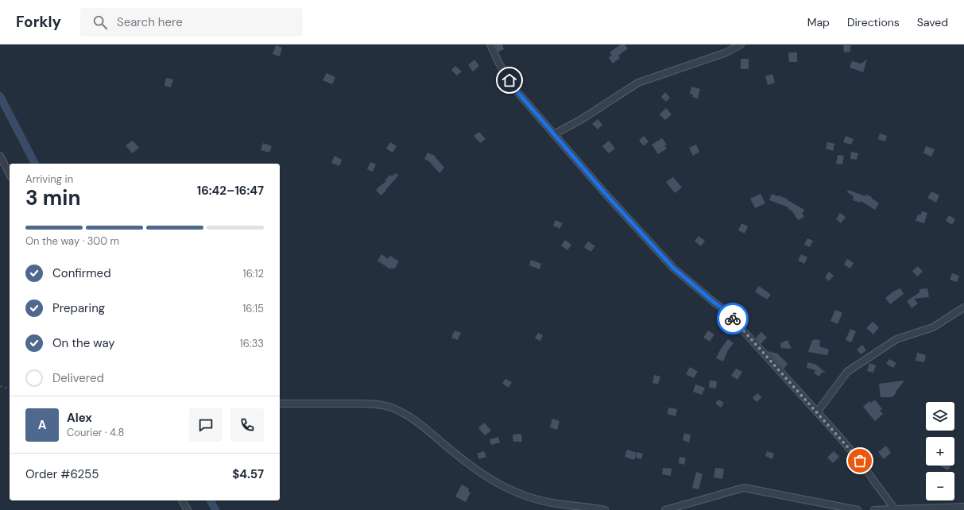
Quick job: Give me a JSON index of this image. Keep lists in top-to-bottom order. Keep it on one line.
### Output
{"page":{"header":"Forkly","search":"Search here","nav":["Map","Directions","Saved"],"heading":["3 min","Arriving in","16:42–16:47"],"panel":["Alex","Courier · 4.8","Order #6255","$4.57"],"bar":"On the way · 300 m","list":[["Confirmed","16:12"],["Preparing","16:15"],["On the way","16:33"],"Delivered"],"map_buttons":["+","−"],"round":"A"}}
